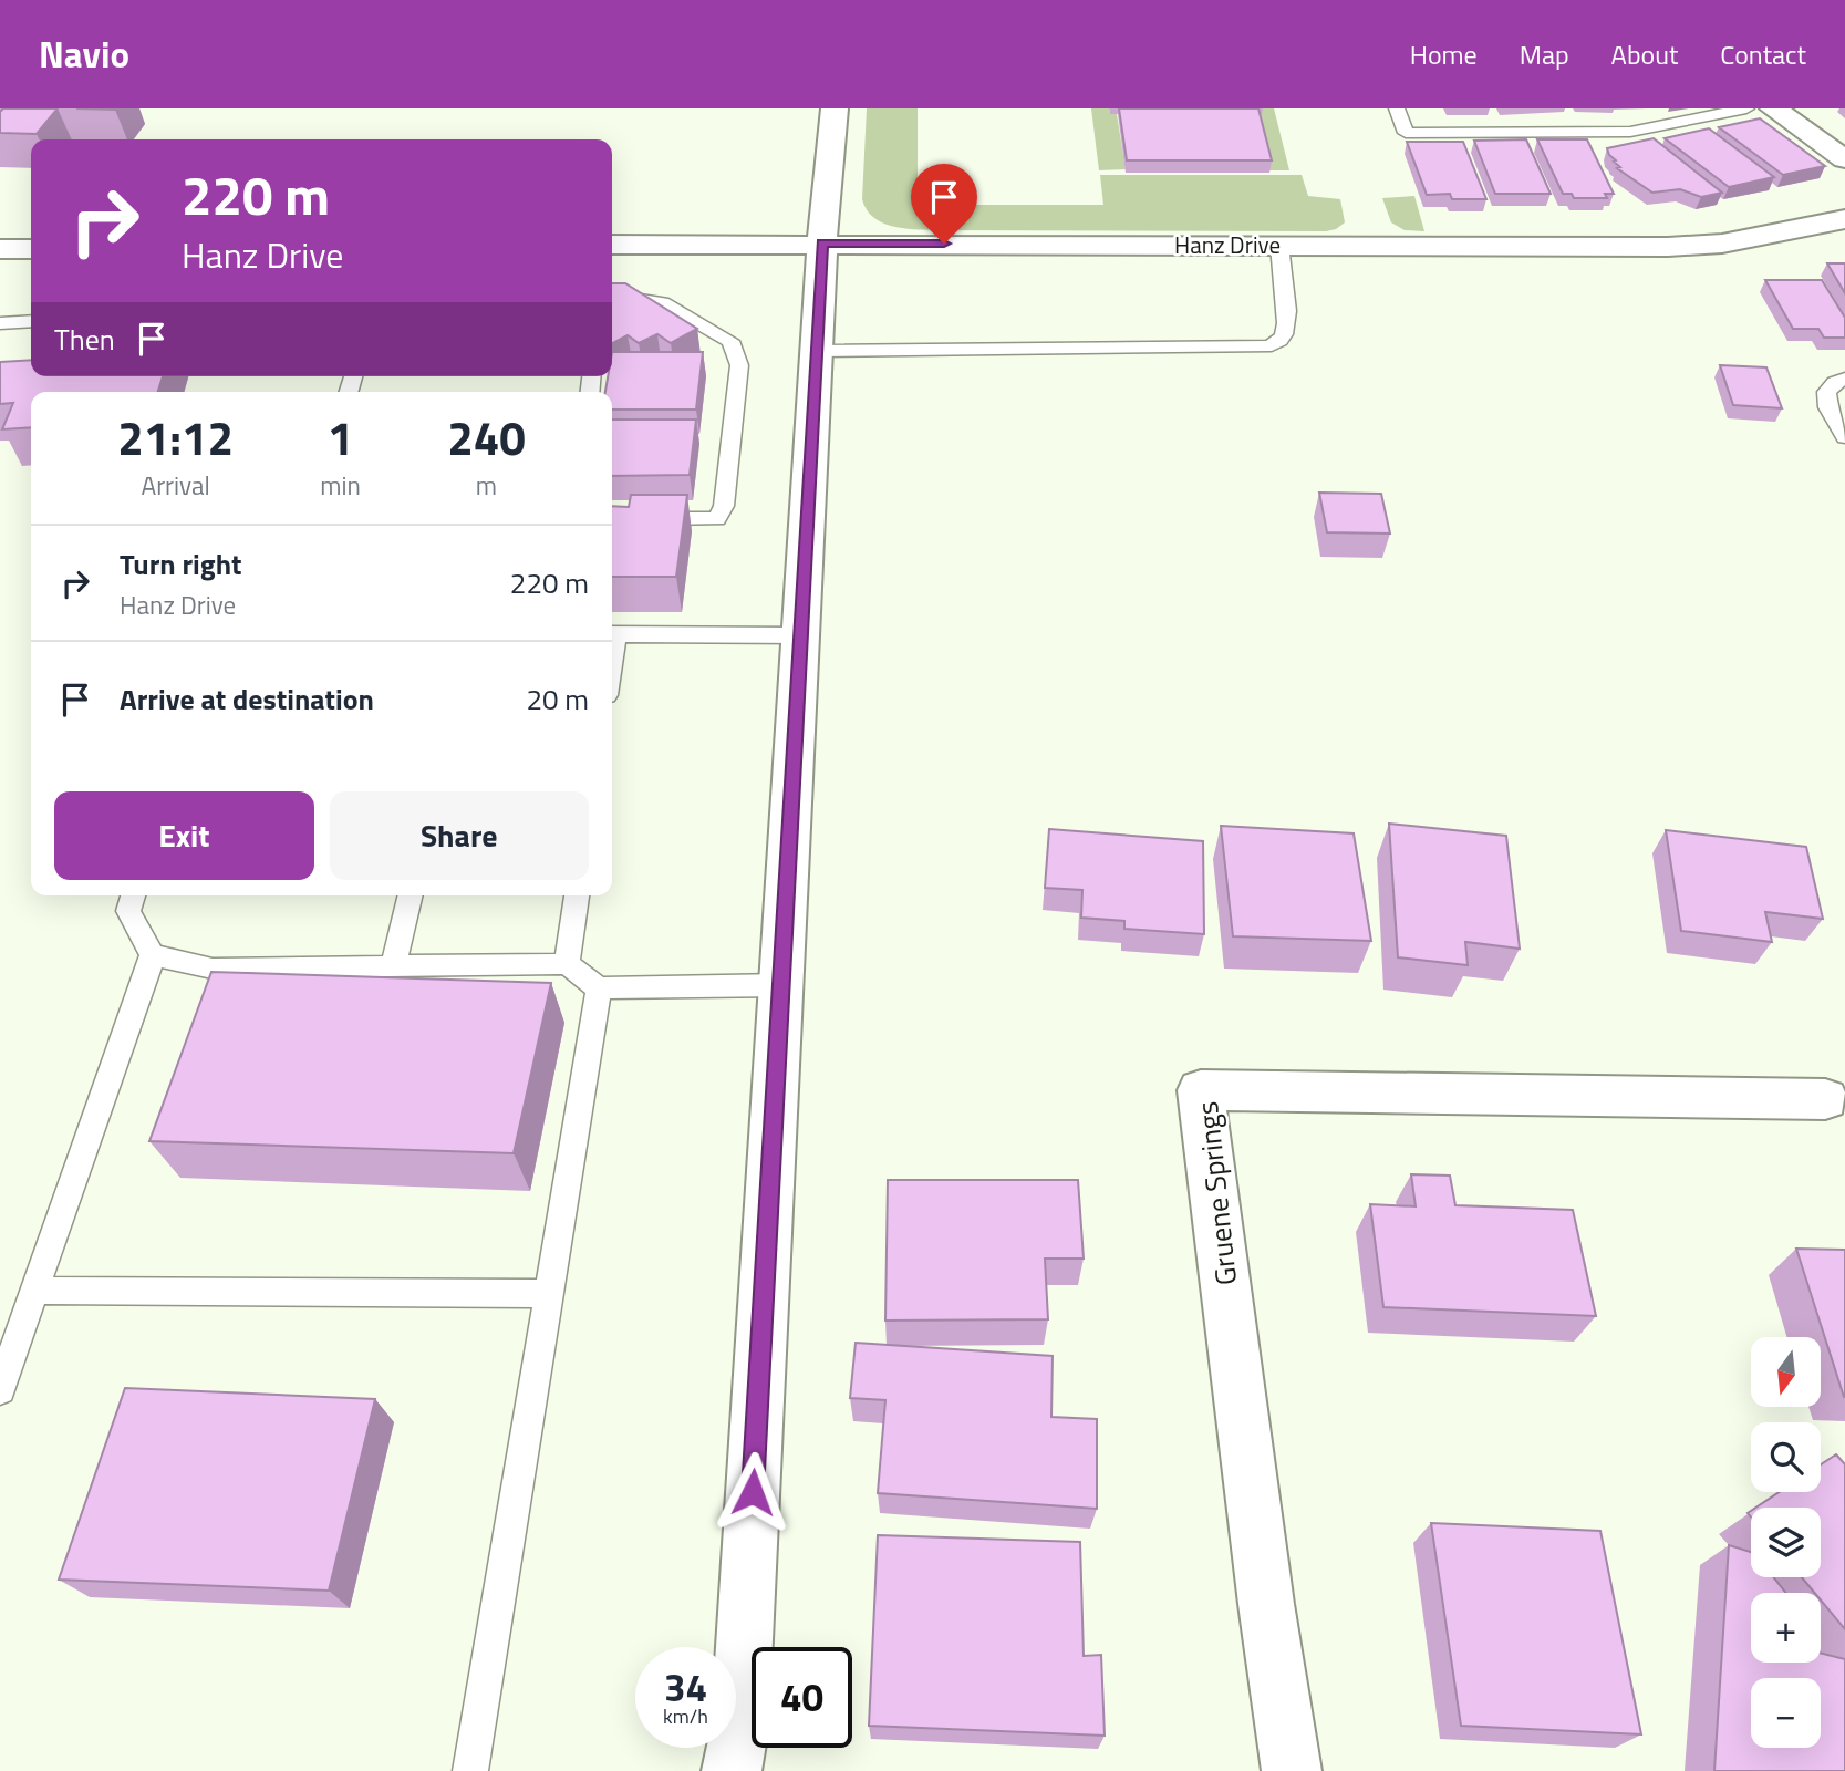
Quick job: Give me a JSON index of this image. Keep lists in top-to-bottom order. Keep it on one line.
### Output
{"streets":{"street":["Hanz Drive","Gruene Springs"]},"north":"bottom","page":{"header":"Navio","nav":["Home","Map","About","Contact"],"turn":["220 m","Hanz Drive"],"then":"Then","eta":["21:12","Arrival","1","min","240","m"],"list":[{"name":"Turn right","note":"Hanz Drive","value":"220 m"},{"name":"Arrive at destination","value":"20 m"}],"buttons":["Exit","Share"],"map_buttons":["+","−"],"speed":"34 km/h","limit":"40"}}
